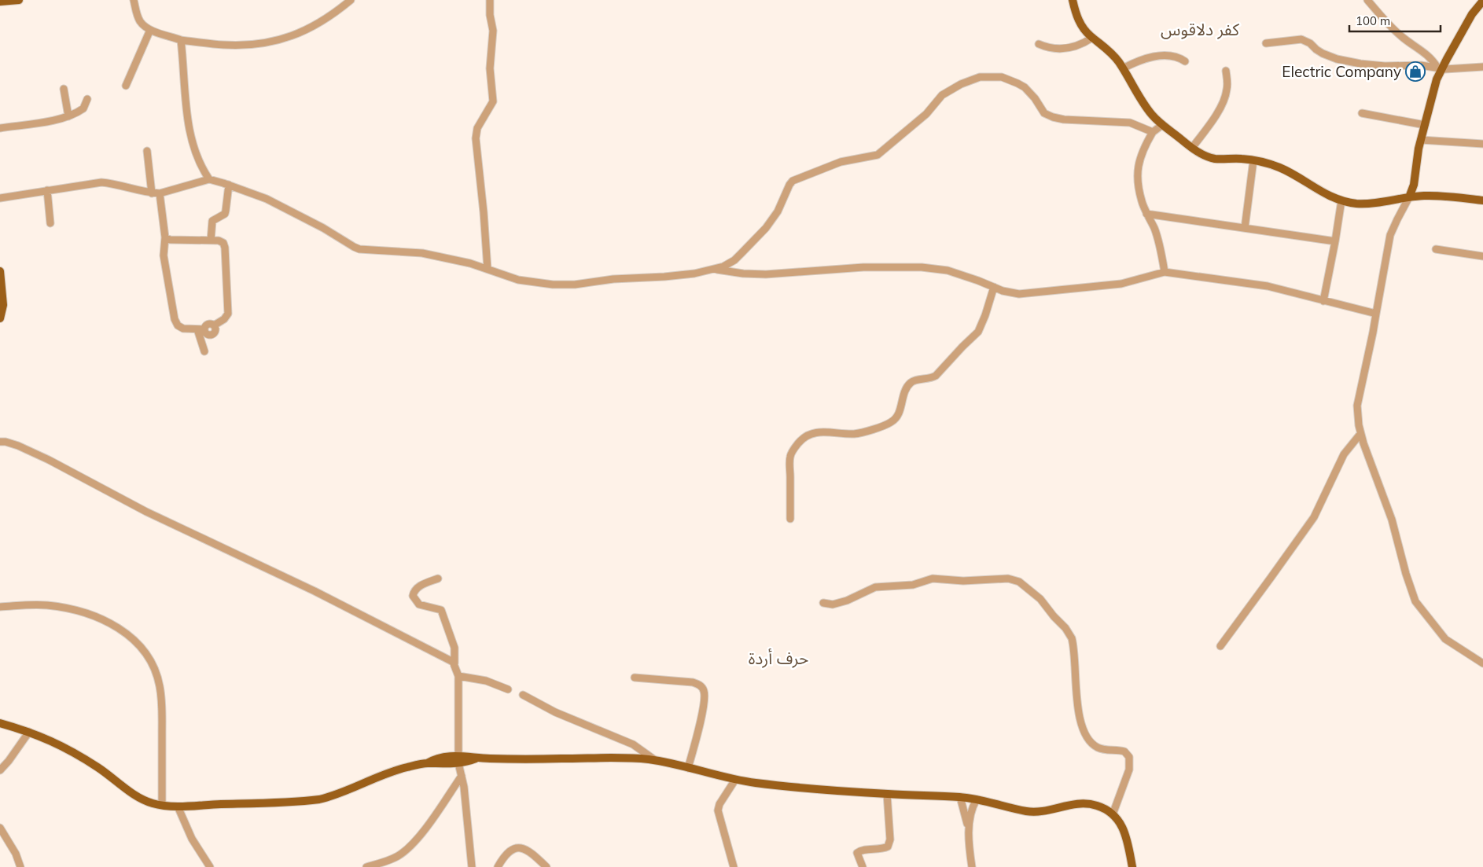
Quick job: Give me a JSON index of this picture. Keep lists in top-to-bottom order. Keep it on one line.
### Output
{"districts":["كفر دلاقوس","حرف أردة"],"places":{"shop":["Electric Company"]},"scale_bar":"100 m"}
